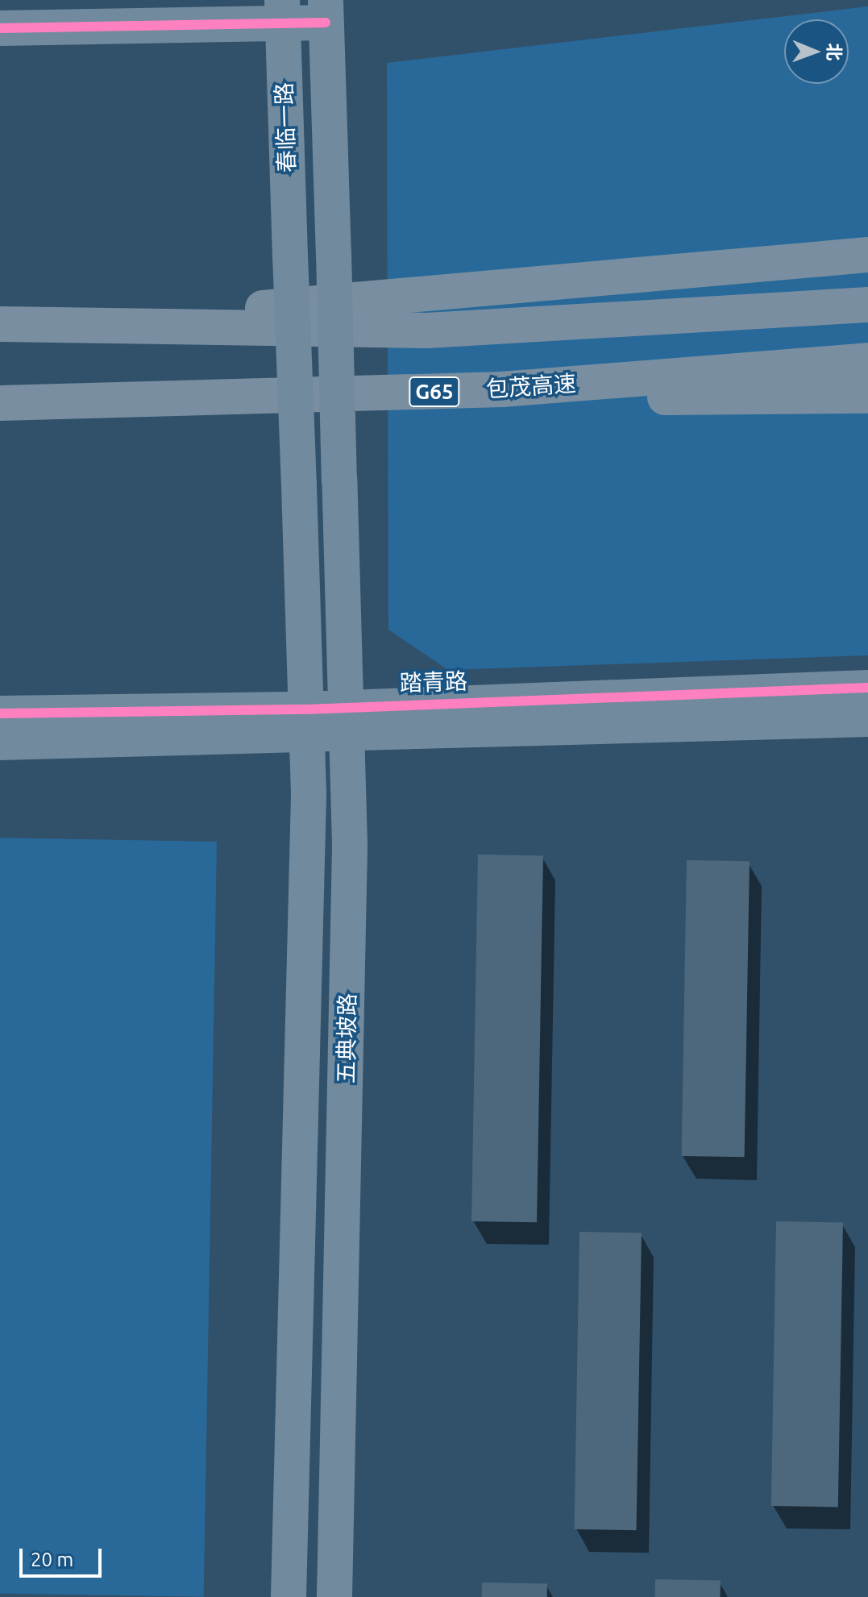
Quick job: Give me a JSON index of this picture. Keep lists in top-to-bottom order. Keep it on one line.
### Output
{"streets":{"highway":["包茂高速","G65"],"main road":["春临一路","踏青路","五典坡路"]},"crossings":[["春临一路","五典坡路"],["踏青路","五典坡路"]],"scale_bar":"20 m","north":"right"}
